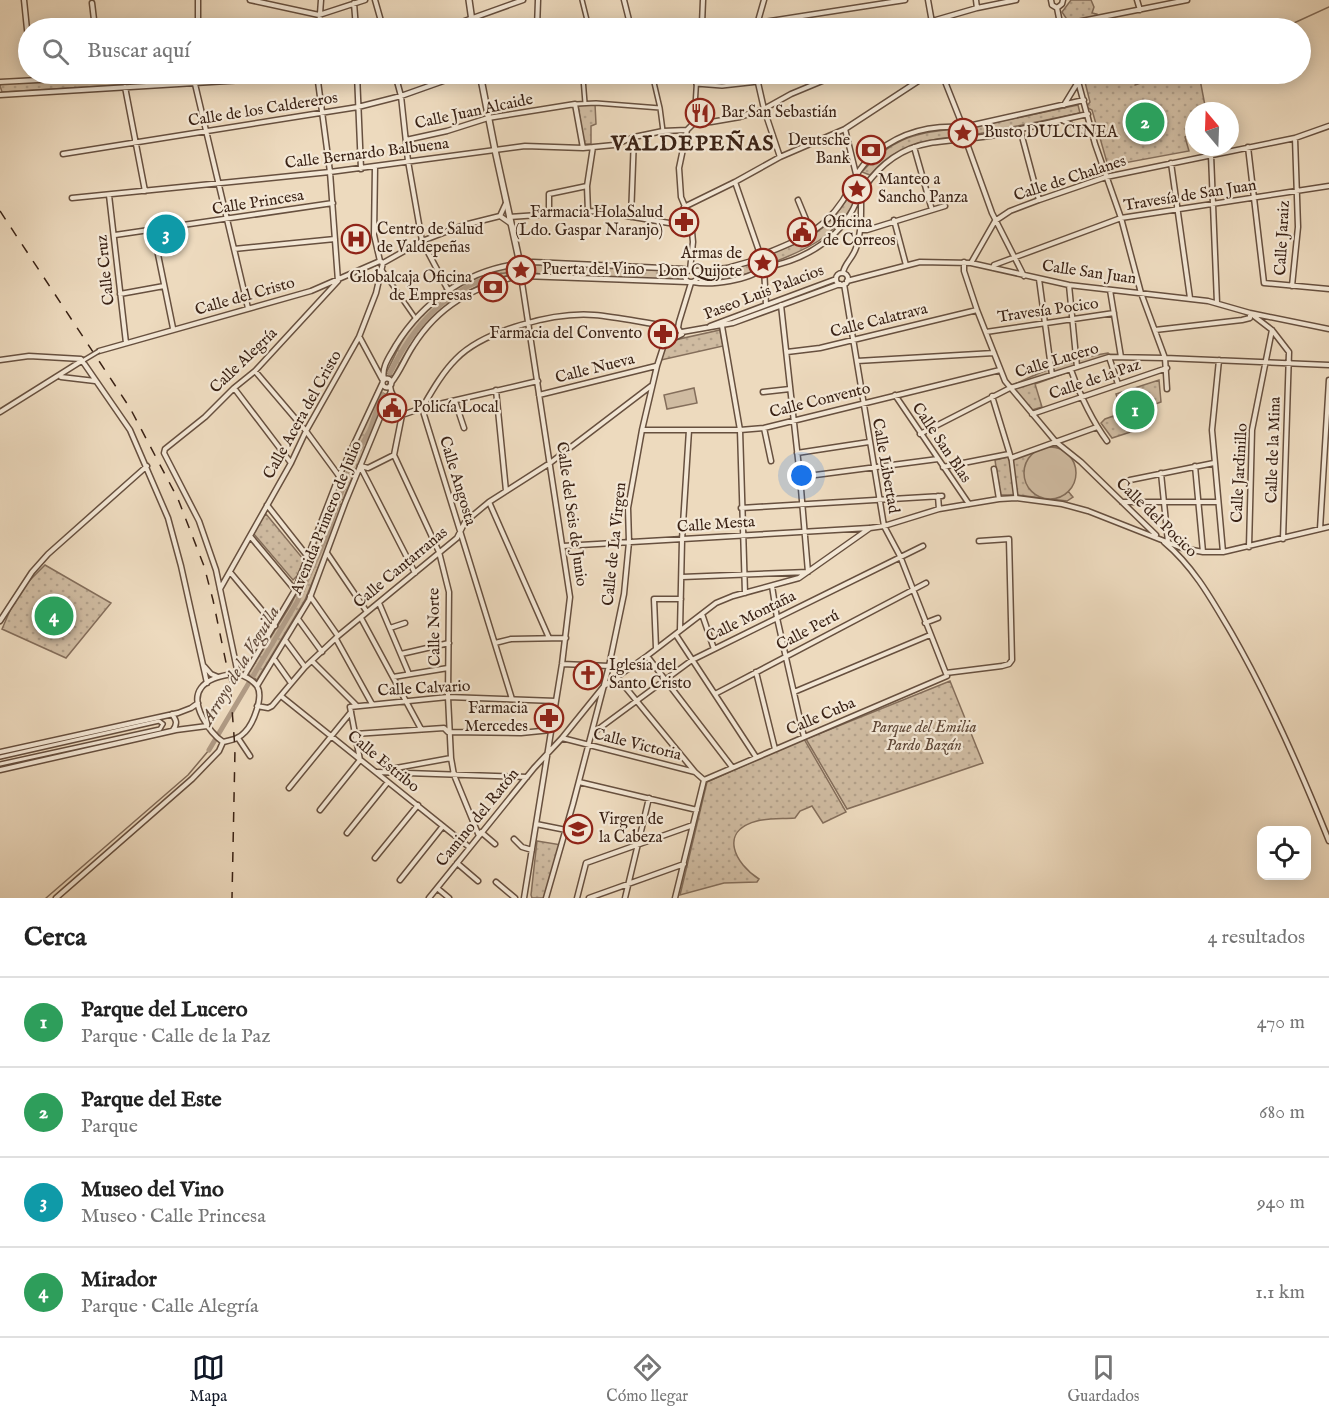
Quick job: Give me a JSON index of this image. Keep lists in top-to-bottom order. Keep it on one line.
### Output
{"streets":{"street":["Calle de los Caldereros","Calle Juan Alcaide","Calle Bernardo Balbuena","Calle de Chalanes","Travesía de San Juan","Calle Princesa","Calle Jaraiz","Calle Cruz","Calle San Juan","Paseo Luis Palacios","Calle del Cristo","Travesía Pocico","Calle Calatrava","Calle Alegría","Calle Lucero","Calle Nueva","Calle de la Paz","Calle Convento","Calle Acera del Cristo","Calle San Blas","Calle de la Mina","Calle Libertad","Calle Jardinillo","Calle Angosta","Calle del Seis de Junio","Avenida Primero de Julio","Calle del Pocico","Calle Mesta","Calle de La Virgen","Calle Cantarranas","Calle Montaña","Calle Norte","Calle Perú","Calle Calvario","Calle Cuba","Calle Victoria","Calle Estribo","Camino del Ratón"]},"crossings":[["Calle Bernardo Balbuena","Calle Cruz"],["Calle de Chalanes","Calle Jaraiz"],["Travesía de San Juan","Calle Jaraiz"],["Travesía de San Juan","Calle San Juan"],["Calle Princesa","Calle Cruz"],["Calle Cruz","Calle del Cristo"],["Calle San Juan","Paseo Luis Palacios"],["Calle San Juan","Calle Libertad"],["Calle San Juan","Calle del Pocico"],["Paseo Luis Palacios","Calle Libertad"],["Paseo Luis Palacios","Calle de La Virgen"],["Calle del Cristo","Calle Alegría"],["Calle del Cristo","Calle Acera del Cristo"],["Travesía Pocico","Calle del Pocico"],["Calle Calatrava","Calle Libertad"],["Calle Calatrava","Calle del Pocico"],["Calle Alegría","Calle Acera del Cristo"],["Calle Lucero","Calle San Blas"],["Calle Lucero","Calle de la Mina"],["Calle Lucero","Calle Jardinillo"],["Calle Lucero","Calle del Pocico"],["Calle Nueva","Calle del Seis de Junio"],["Calle Nueva","Calle de La Virgen"],["Calle de la Paz","Calle del Pocico"],["Calle Convento","Calle San Blas"],["Calle Convento","Calle Libertad"],["Calle Convento","Calle del Pocico"],["Calle Convento","Calle de La Virgen"],["Calle San Blas","Calle Mesta"],["Calle Libertad","Calle Mesta"],["Calle Libertad","Calle Montaña"],["Calle Libertad","Calle Perú"],["Calle Libertad","Calle Cuba"],["Calle Angosta","Calle Cantarranas"],["Calle Angosta","Calle Calvario"],["Calle del Seis de Junio","Avenida Primero de Julio"],["Calle del Seis de Junio","Calle Mesta"],["Calle del Seis de Junio","Calle Cantarranas"],["Calle del Seis de Junio","Calle Calvario"],["Calle del Seis de Junio","Camino del Ratón"],["Avenida Primero de Julio","Calle de La Virgen"],["Avenida Primero de Julio","Calle Cantarranas"],["Calle del Pocico","Calle Mesta"],["Calle Mesta","Calle de La Virgen"],["Calle de La Virgen","Calle Cantarranas"],["Calle de La Virgen","Calle Montaña"],["Calle de La Virgen","Calle Victoria"],["Calle de La Virgen","Camino del Ratón"],["Calle Cantarranas","Calle Norte"],["Calle Cantarranas","Calle Calvario"],["Calle Cantarranas","Calle Estribo"],["Calle Norte","Calle Calvario"],["Calle Norte","Camino del Ratón"],["Calle Cuba","Calle Victoria"],["Calle Victoria","Camino del Ratón"],["Calle Estribo","Camino del Ratón"]],"districts":["VALDEPEÑAS"],"water":["Arroyo de la Veguilla"],"parks":["Parque del Emilia Pardo Bazán"],"places":{"restaurant":["Bar San Sebastián"],"place":["Busto DULCINEA","Manteo a Sancho Panza","Armas de Don Quijote","Puerta del Vino"],"bank":["Deutsche Bank","Globalcaja Oficina de Empresas"],"pharmacy":["Farmacia HolaSalud (Ldo. Gaspar Naranjo)","Farmacia del Convento","Farmacia Mercedes"],"public building":["Oficina de Correos","Policía Local"],"hospital":["Centro de Salud de Valdepeñas"],"church":["Iglesia del Santo Cristo"],"school or university":["Virgen de la Cabeza"]},"north":"top","page":{"search":"Buscar aquí","pins":["2","3","1","4"],"heading":["Cerca","4 resultados"],"list":[{"mark":"1","name":"Parque del Lucero","note":"Parque · Calle de la Paz","value":"470 m"},{"mark":"2","name":"Parque del Este","note":"Parque","value":"680 m"},{"mark":"3","name":"Museo del Vino","note":"Museo · Calle Princesa","value":"940 m"},{"mark":"4","name":"Mirador","note":"Parque · Calle Alegría","value":"1.1 km"}],"nav":["Mapa","Cómo llegar","Guardados"]}}
